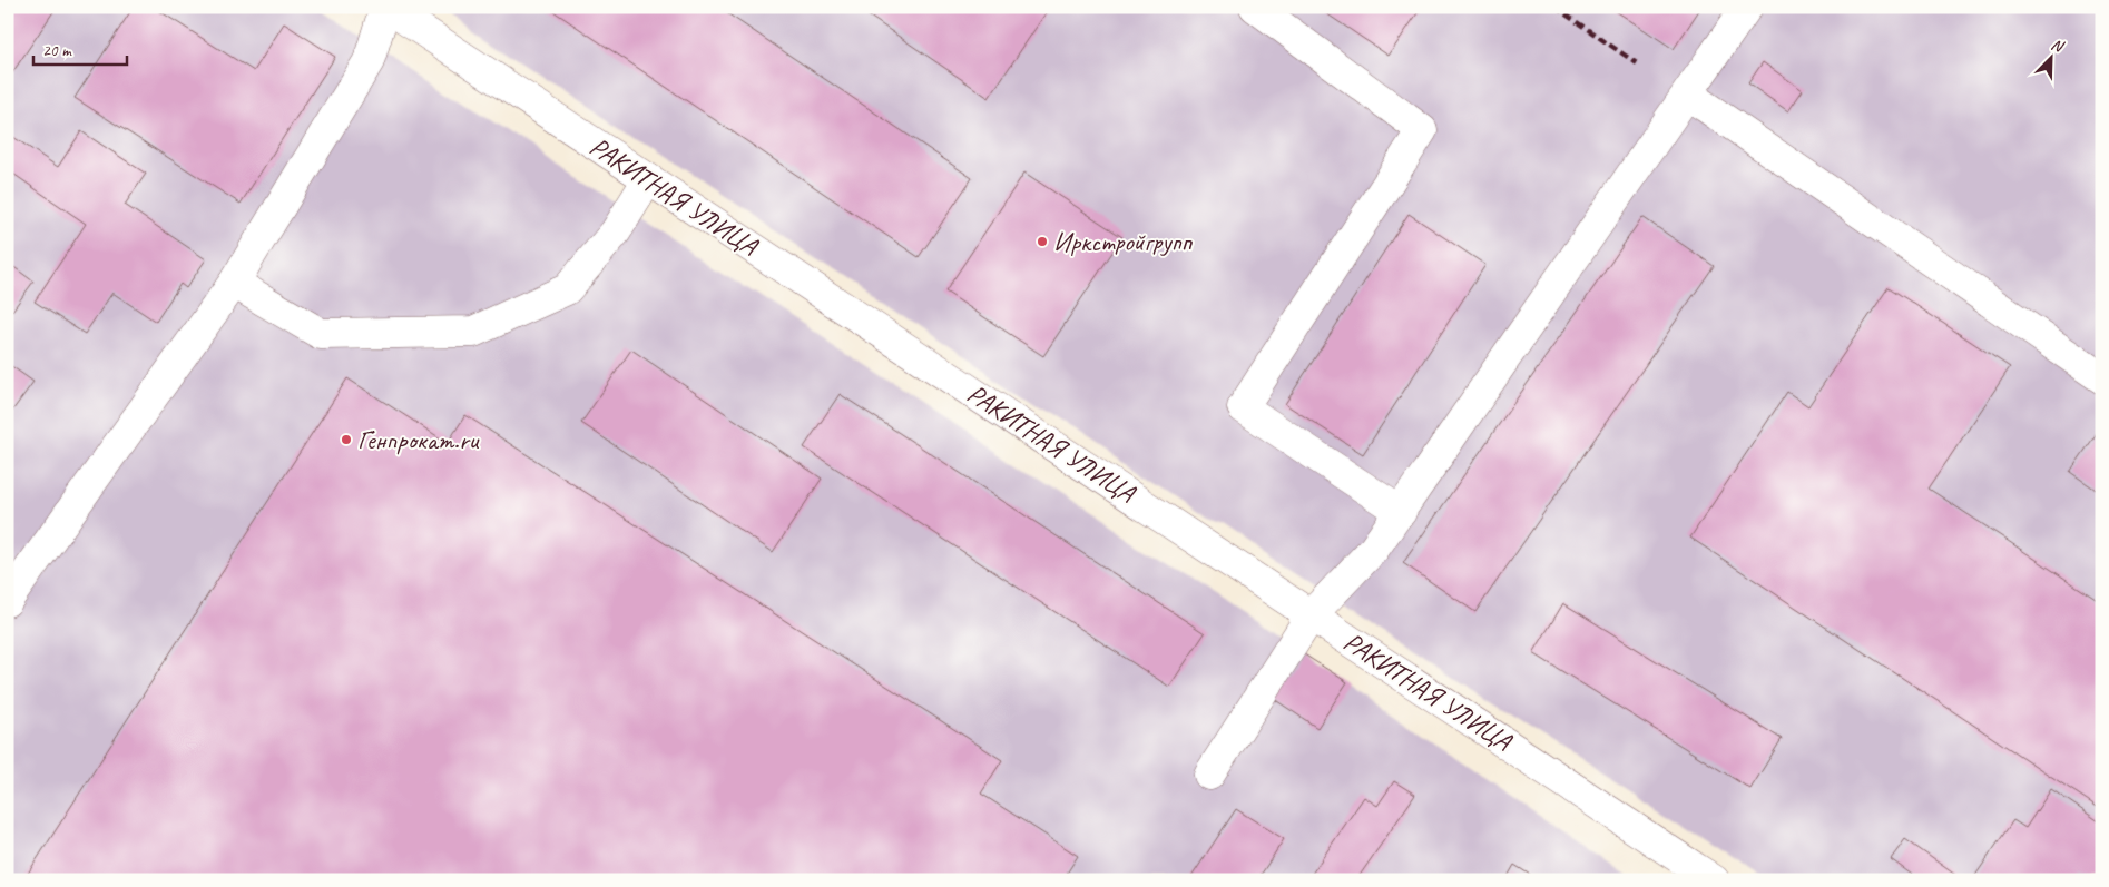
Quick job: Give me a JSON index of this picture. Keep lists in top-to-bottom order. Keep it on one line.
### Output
{"streets":{"street":["РАКИТНАЯ УЛИЦА"]},"places":["Иркстройгрупп","Генпрокат.ru"],"scale_bar":"20 m","north":"top right"}
